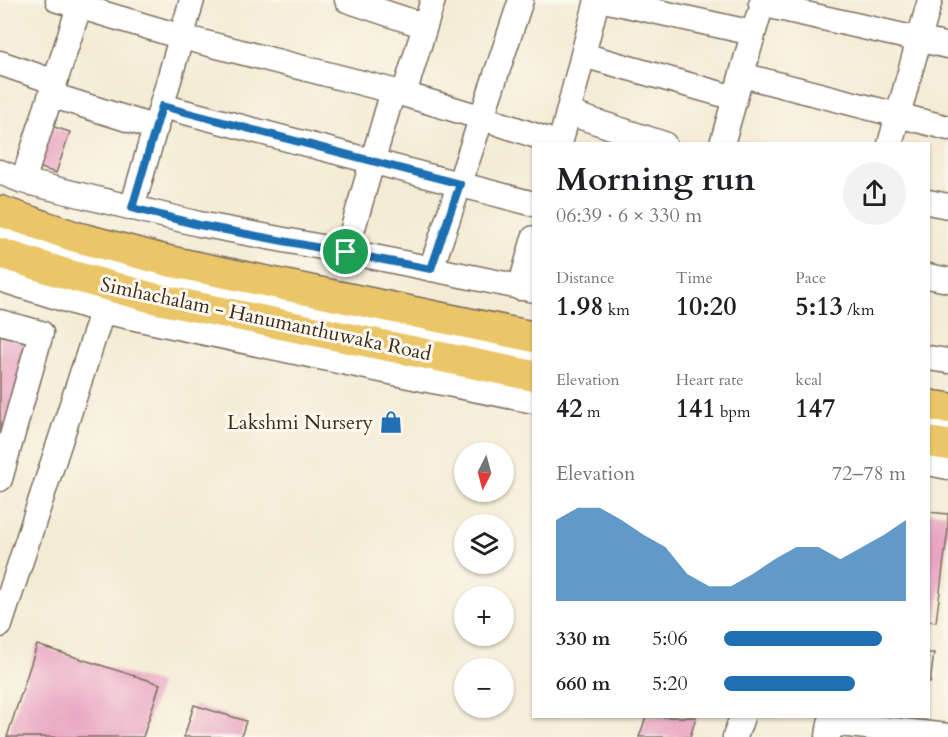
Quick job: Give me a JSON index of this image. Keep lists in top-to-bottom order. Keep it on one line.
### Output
{"streets":{"main road":["Simhachalam - Hanumanthuwaka Road"]},"places":{"shop":["Lakshmi Nursery"]},"north":"bottom","page":{"heading":["Morning run","06:39 · 6 × 330 m"],"stats":[["Distance","1.98 km"],["Time","10:20"],["Pace","5:13 /km"],["Elevation","42 m"],["Heart rate","141 bpm"],["kcal","147"]],"map_buttons":["+","−"],"chart":["Elevation","72–78 m"],"list":[{"name":"330 m","note":"5:06"},{"name":"660 m","note":"5:20"}]}}
